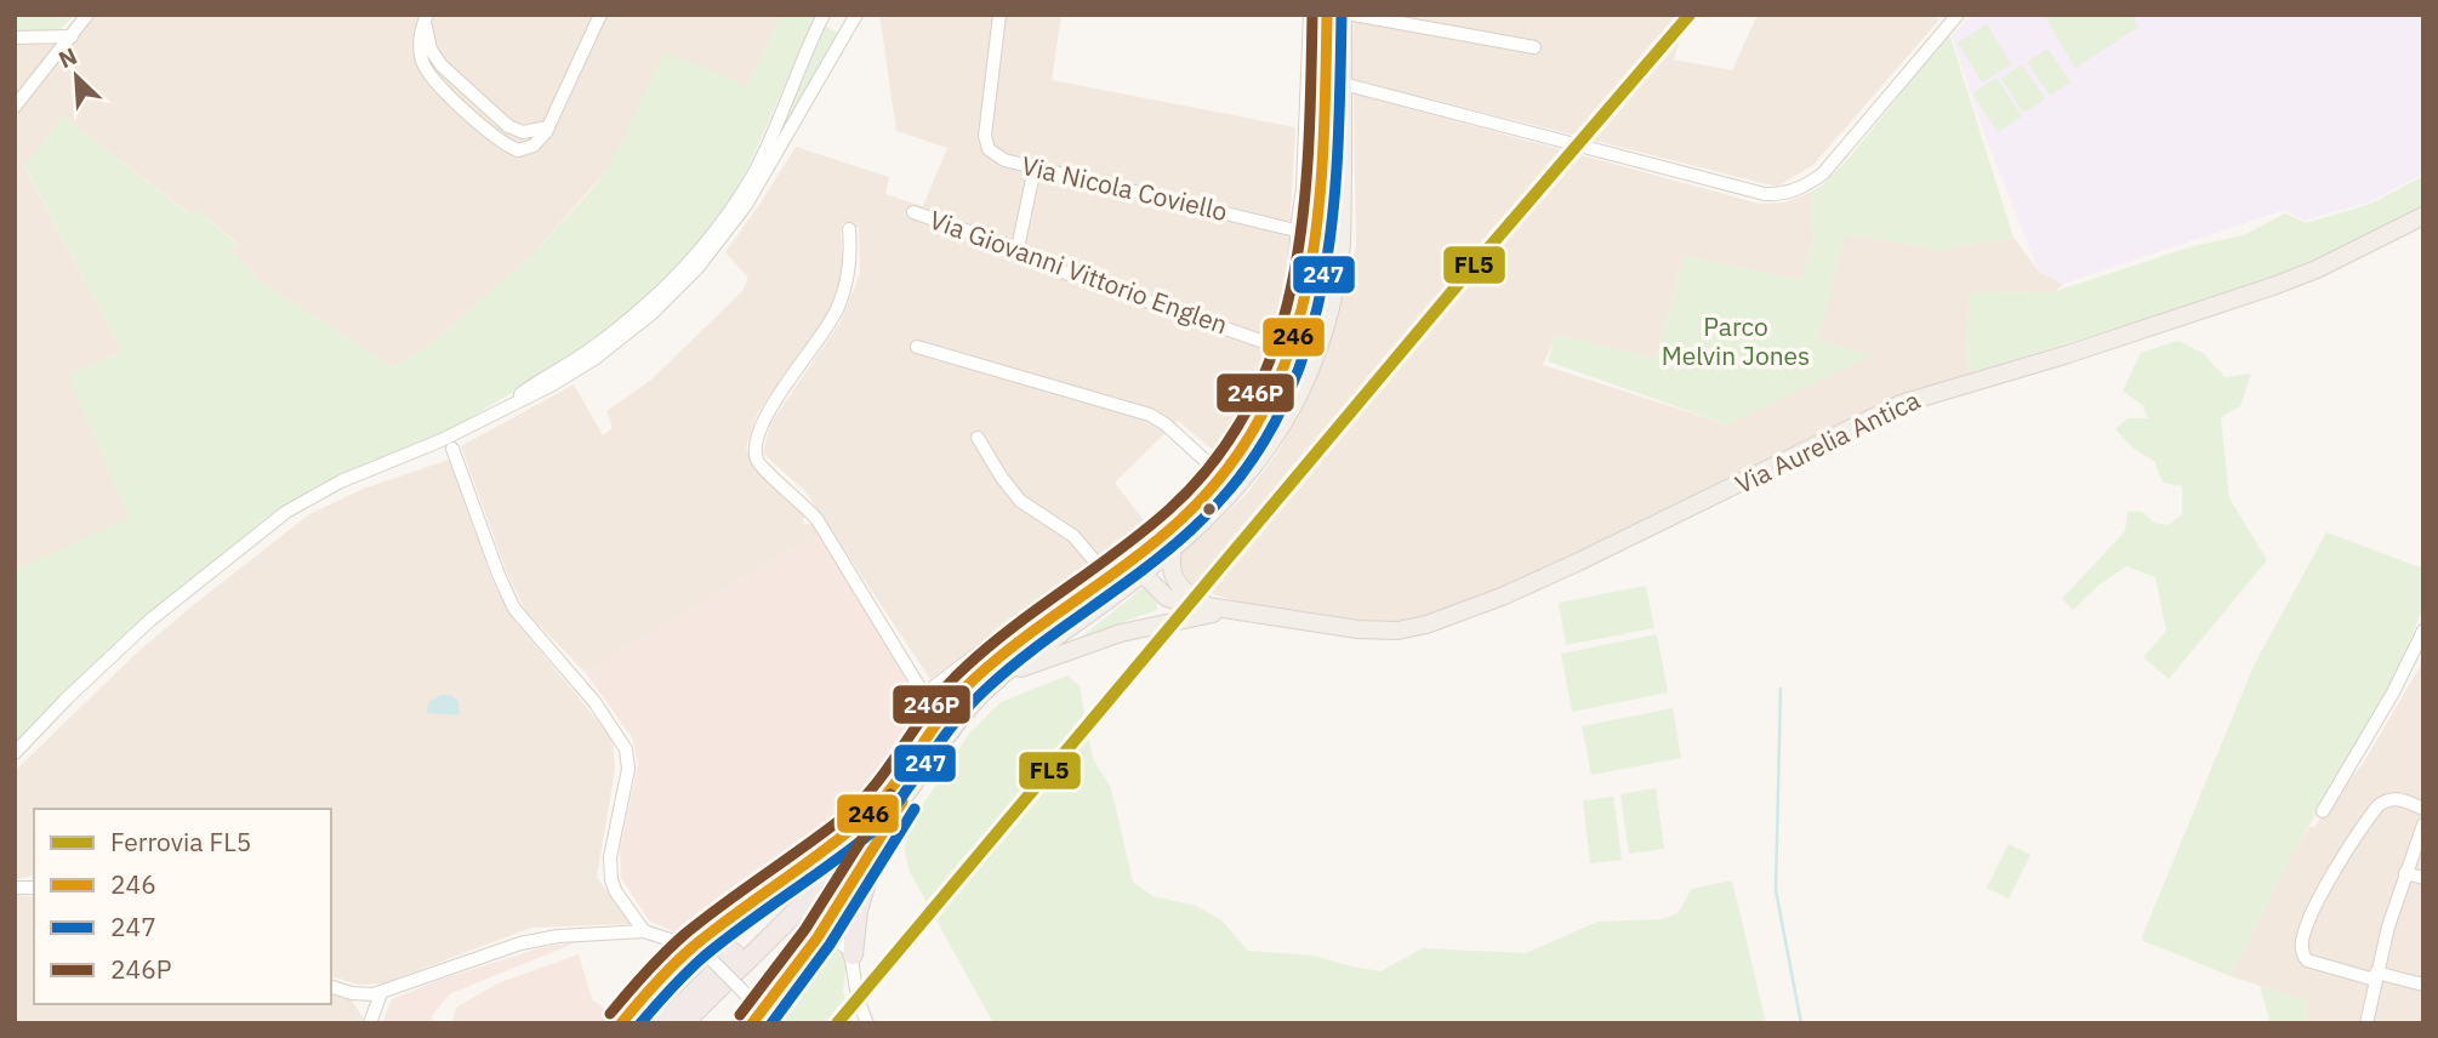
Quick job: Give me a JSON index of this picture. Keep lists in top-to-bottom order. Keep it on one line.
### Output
{"streets":{"main road":["Via Aurelia Antica"],"street":["Via Nicola Coviello","Via Giovanni Vittorio Englen"]},"parks":["Parco Melvin Jones"],"lines":["rail line FL5","transit line 246","transit line 247","transit line 246P"],"legend":["Ferrovia FL5","246","247","246P"],"north":"top left"}
